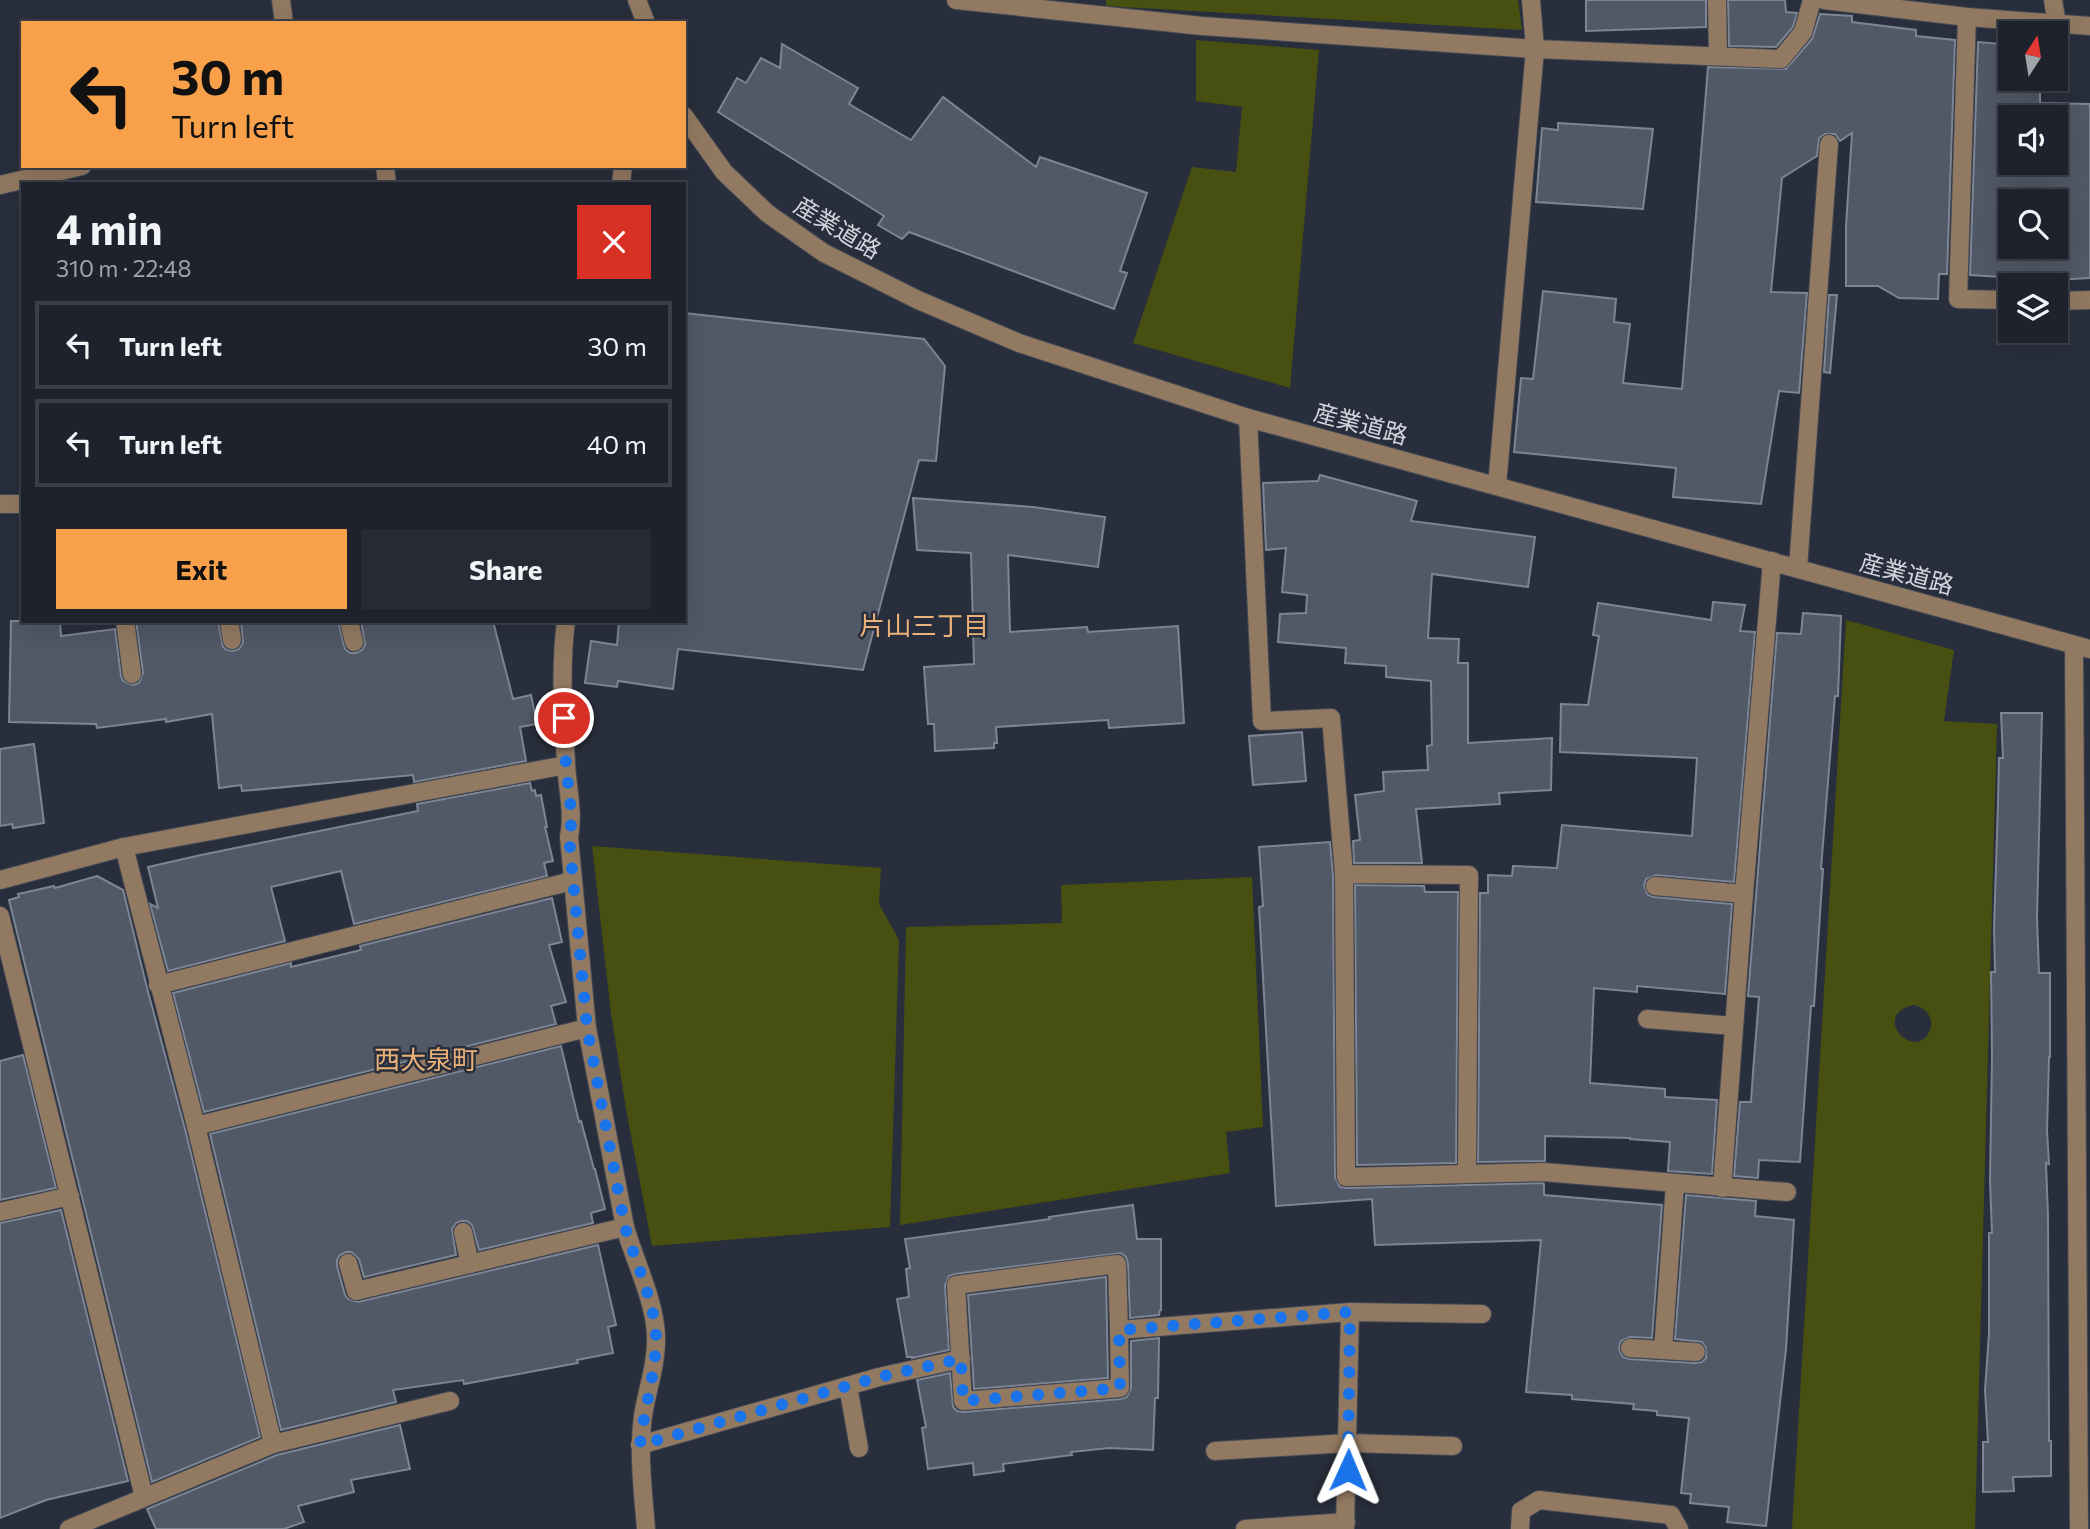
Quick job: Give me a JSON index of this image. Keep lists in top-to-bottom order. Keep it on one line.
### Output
{"streets":{"street":["産業道路"]},"districts":["片山三丁目","西大泉町"],"north":"top","page":{"turn":["30 m","Turn left"],"heading":["4 min","310 m · 22:48"],"list":[{"name":"Turn left","value":"30 m"},{"name":"Turn left","value":"40 m"}],"buttons":["Exit","Share"]}}
